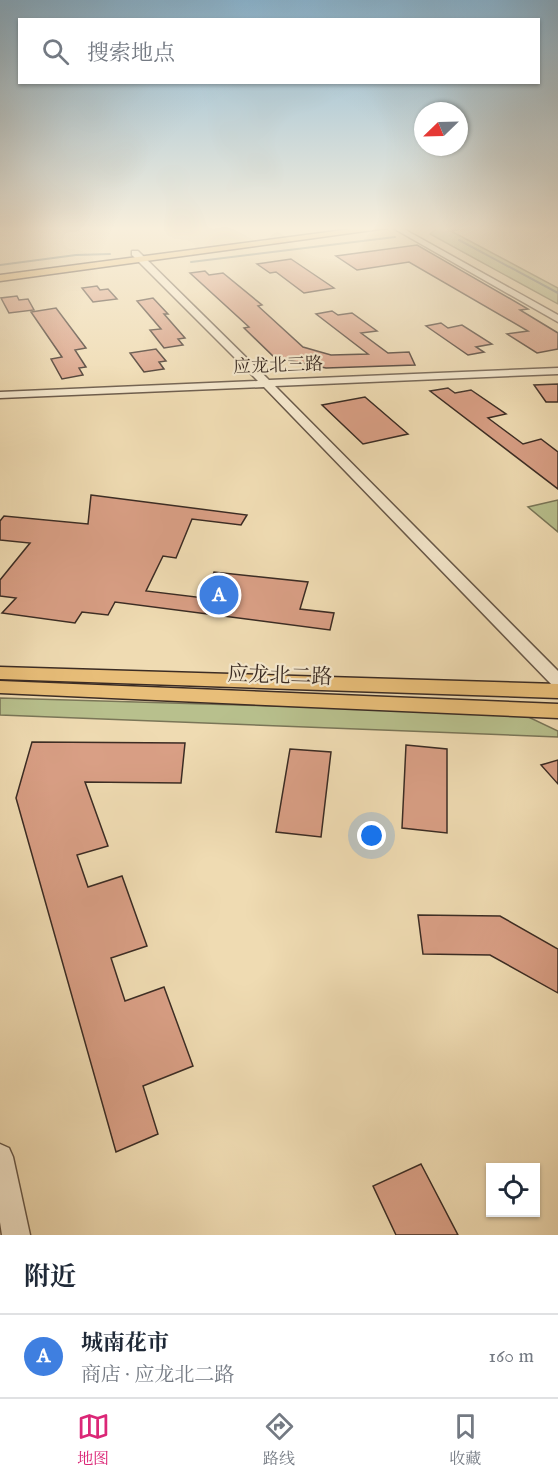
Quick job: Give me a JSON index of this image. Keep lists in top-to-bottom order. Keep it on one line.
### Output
{"streets":{"main road":["应龙北二路"],"street":["应龙北三路"]},"north":"bottom left","page":{"search":"搜索地点","pins":"A","heading":"附近","list":[{"mark":"A","name":"城南花市","note":"商店 · 应龙北二路","value":"160 m"}],"nav":["地图","路线","收藏"]}}
